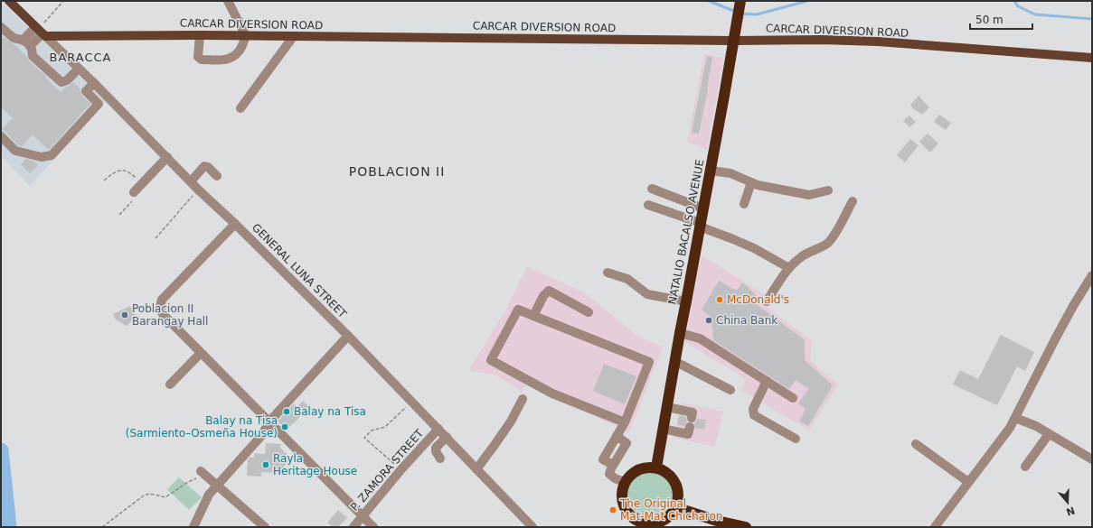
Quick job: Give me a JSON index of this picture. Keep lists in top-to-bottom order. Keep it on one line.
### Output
{"streets":{"highway":["NATALIO BACALSO AVENUE"],"main road":["CARCAR DIVERSION ROAD"],"street":["GENERAL LUNA STREET","P. ZAMORA STREET"]},"crossings":[["CARCAR DIVERSION ROAD","NATALIO BACALSO AVENUE"],["CARCAR DIVERSION ROAD","GENERAL LUNA STREET"],["GENERAL LUNA STREET","P. ZAMORA STREET"]],"districts":["BARACCA","POBLACION II"],"places":["McDonald's","Poblacion II Barangay Hall","China Bank","Balay na Tisa","Balay na Tisa (Sarmiento–Osmeña House)","Rayla Heritage House","The Original Mat-Mat Chicharon"],"scale_bar":"50 m","north":"bottom"}
